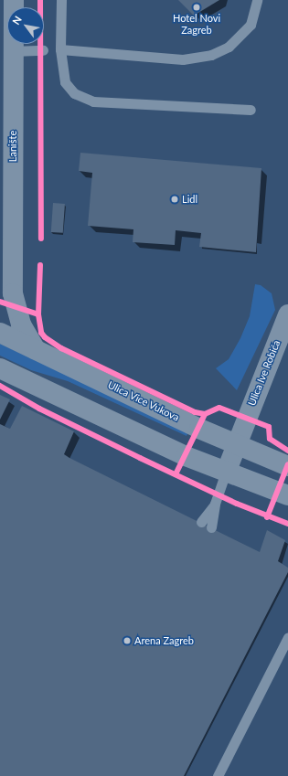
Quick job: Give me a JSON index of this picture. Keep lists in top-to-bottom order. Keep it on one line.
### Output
{"streets":{"street":["Lanište","Ulica Ive Robića","Ulica Vice Vukova"]},"crossings":[["Lanište","Ulica Vice Vukova"],["Ulica Ive Robića","Ulica Vice Vukova"]],"places":["Hotel Novi Zagreb","Lidl","Arena Zagreb"],"north":"top left"}
